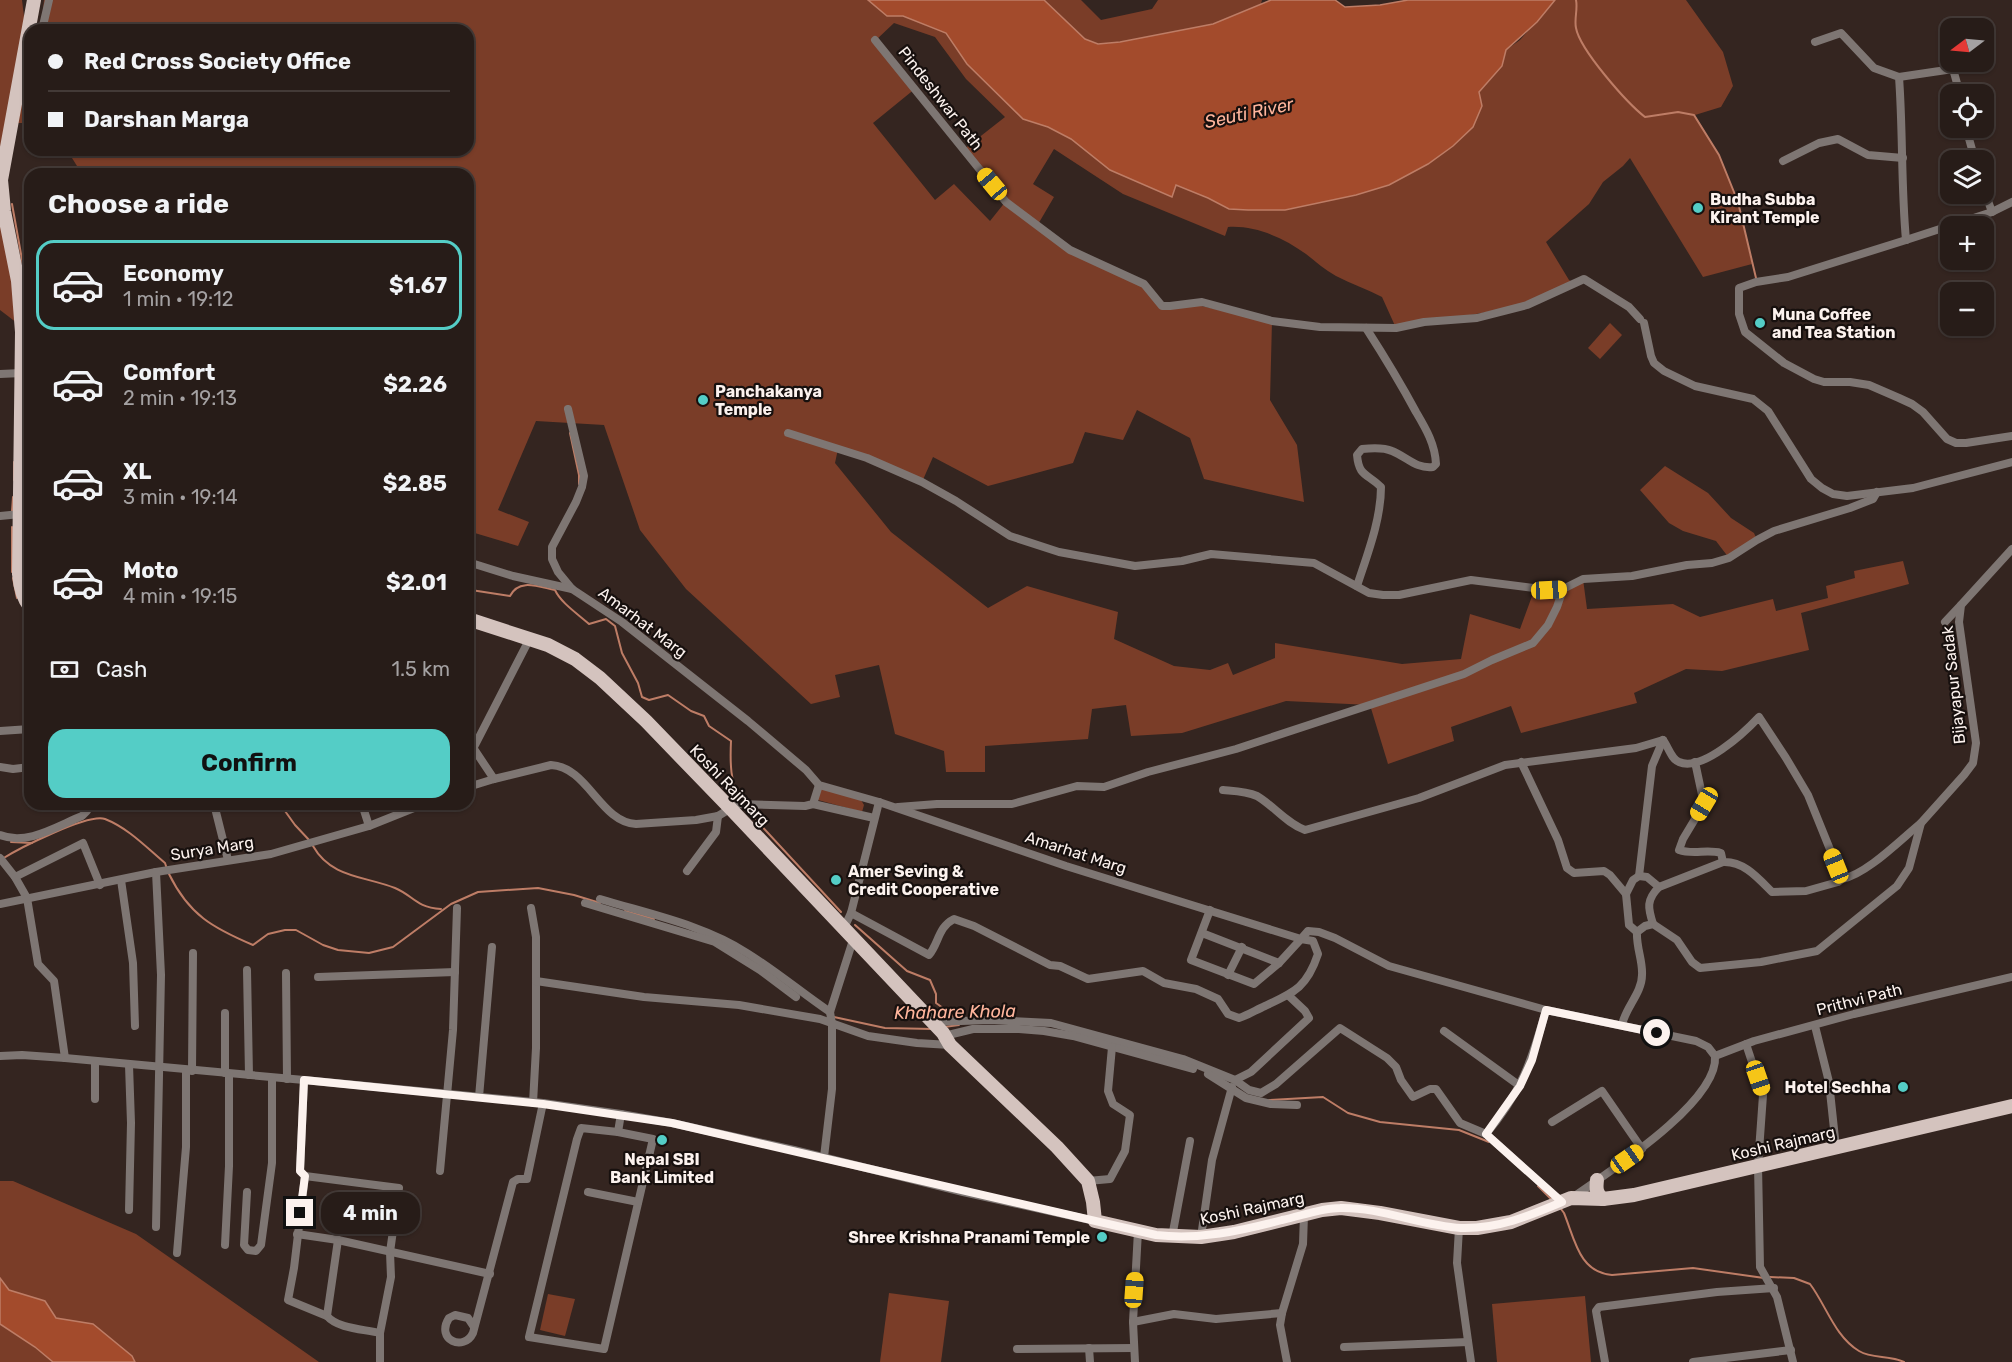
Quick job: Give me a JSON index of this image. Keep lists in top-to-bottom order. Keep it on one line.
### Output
{"streets":{"main road":["Koshi Rajmarg"],"street":["Pindeshwar Path","Amarhat Marg","Bijayapur Sadak","Surya Marg","Prithvi Path"]},"water":["Seuti River","Khahare Khola"],"places":["Budha Subba Kirant Temple","Muna Coffee and Tea Station","Panchakanya Temple","Amer Seving & Credit Cooperative","Hotel Sechha","Nepal SBI Bank Limited","Shree Krishna Pranami Temple"],"north":"left","page":{"map_buttons":["+","−"],"banner":["Red Cross Society Office","Darshan Marga"],"heading":"Choose a ride","list":[{"name":"Economy","note":"1 min · 19:12","value":"$1.67"},{"name":"Comfort","note":"2 min · 19:13","value":"$2.26"},{"name":"XL","note":"3 min · 19:14","value":"$2.85"},{"name":"Moto","note":"4 min · 19:15","value":"$2.01"}],"pay":["Cash","1.5 km"],"buttons":"Confirm","bubble":"4 min"}}
